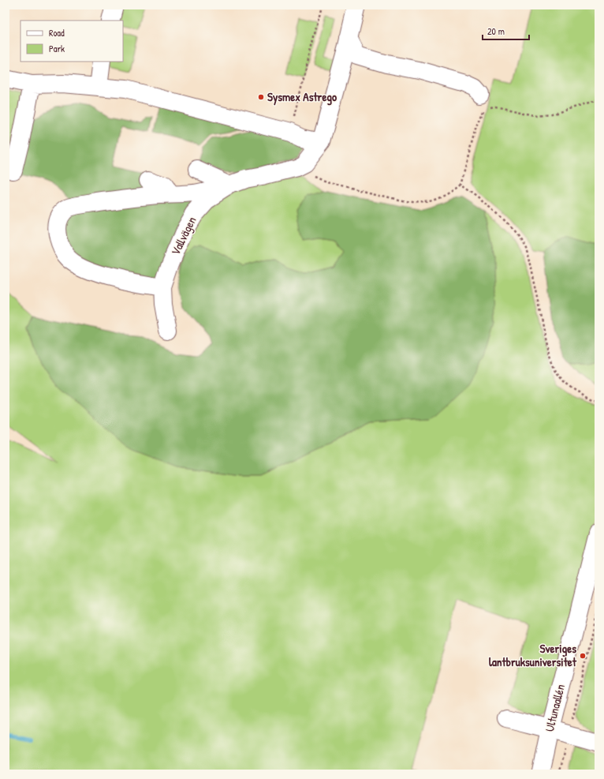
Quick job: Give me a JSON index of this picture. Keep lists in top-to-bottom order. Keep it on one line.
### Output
{"streets":{"street":["Vallvägen","Ultunaallén"]},"places":["Sysmex Astrego","Sveriges lantbruksuniversitet"],"legend":["Road","Park"],"scale_bar":"20 m"}
